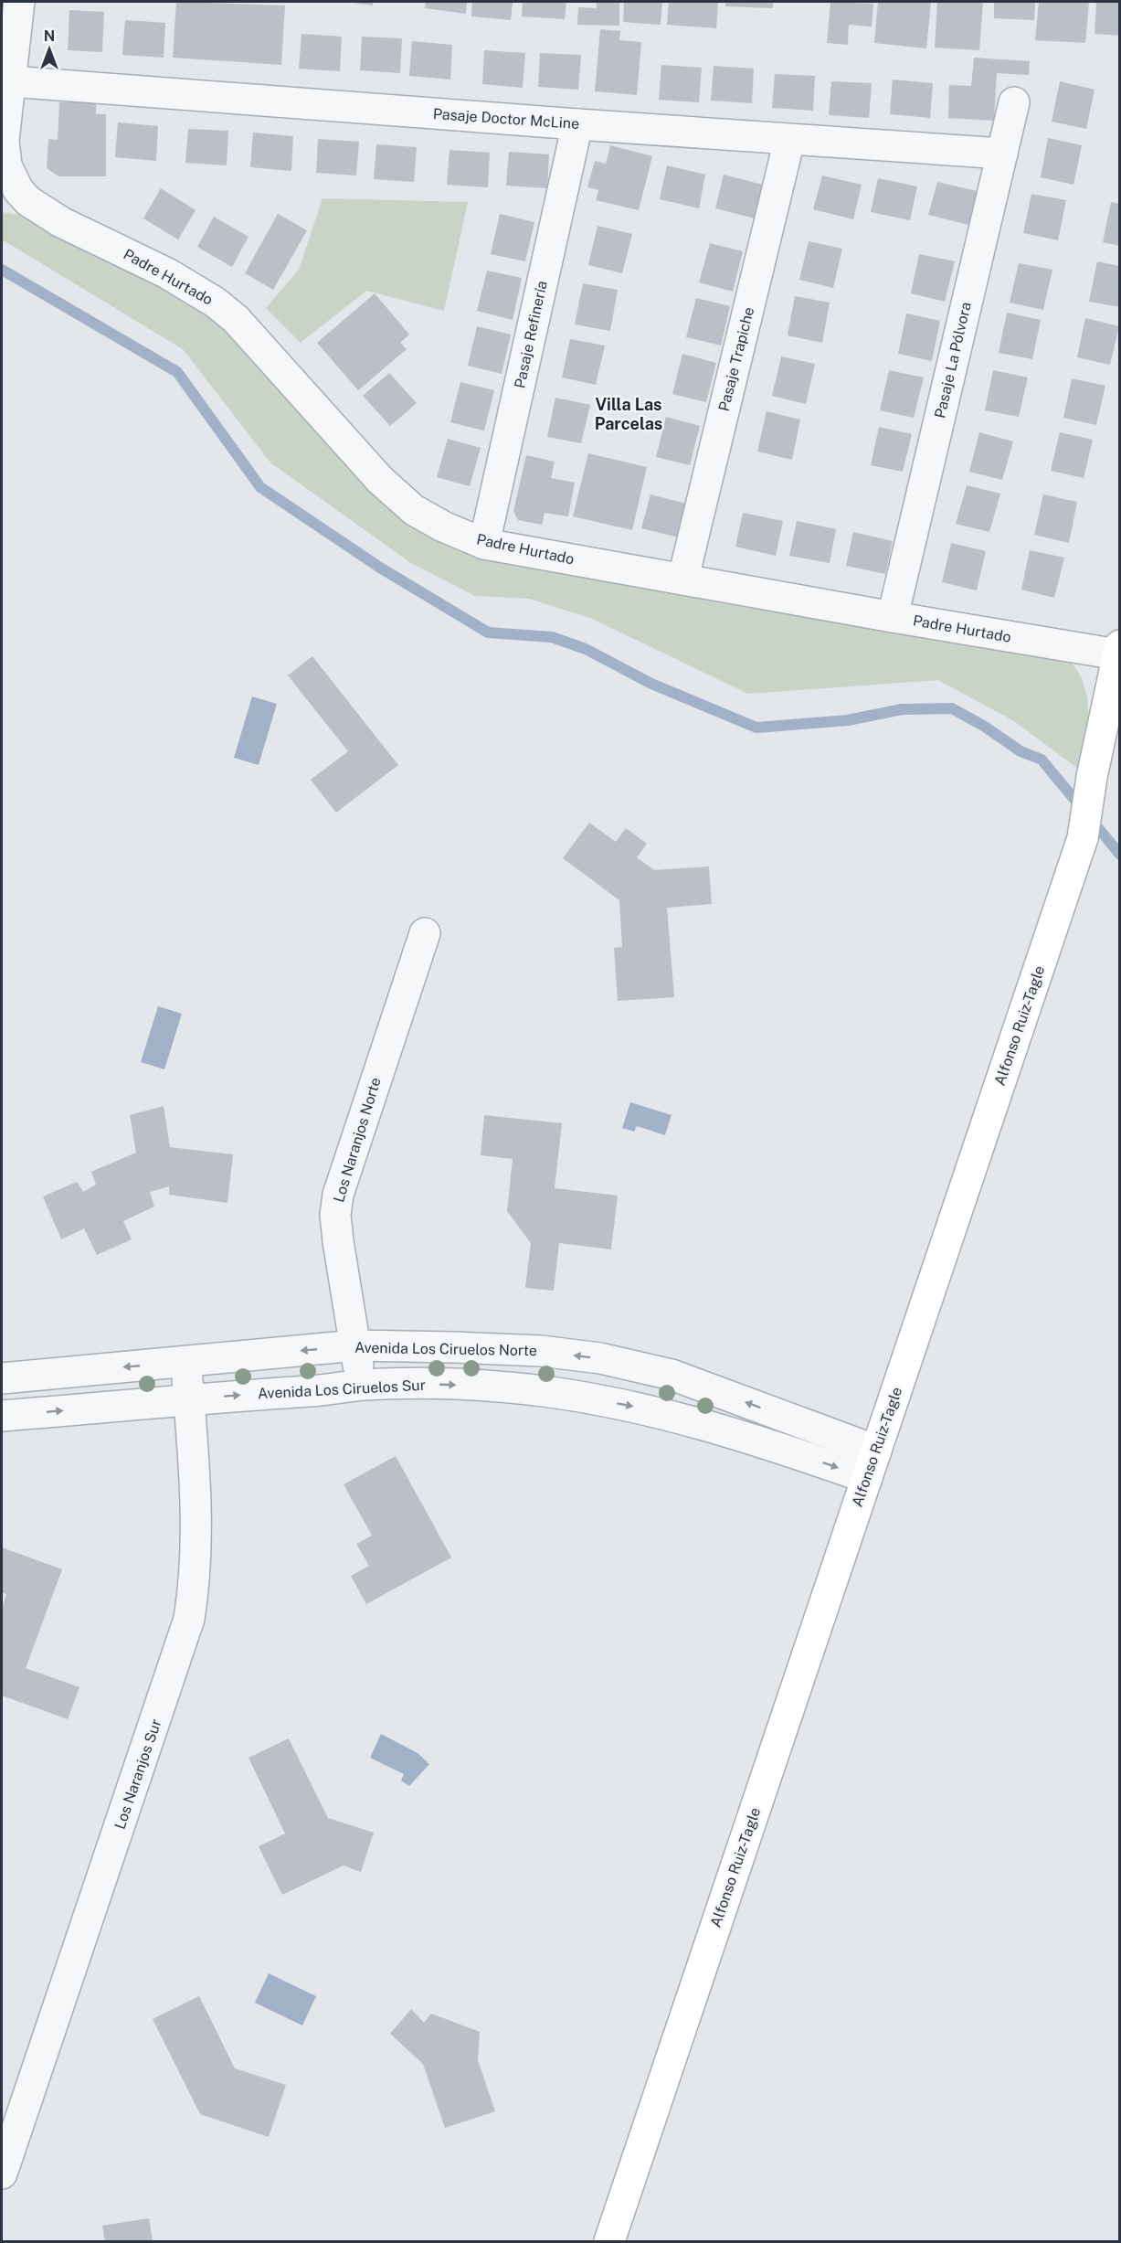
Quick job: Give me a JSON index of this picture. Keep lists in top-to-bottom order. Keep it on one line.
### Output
{"streets":{"main road":["Alfonso Ruiz-Tagle"],"street":["Pasaje Doctor McLine","Padre Hurtado","Pasaje Refinería","Pasaje Trapiche","Pasaje La Pólvora","Los Naranjos Norte","Avenida Los Ciruelos Norte","Avenida Los Ciruelos Sur","Los Naranjos Sur"]},"crossings":[["Pasaje Doctor McLine","Padre Hurtado"],["Pasaje Doctor McLine","Pasaje Refinería"],["Pasaje Doctor McLine","Pasaje Trapiche"],["Pasaje Doctor McLine","Pasaje La Pólvora"],["Padre Hurtado","Pasaje Refinería"],["Padre Hurtado","Pasaje Trapiche"],["Padre Hurtado","Pasaje La Pólvora"],["Padre Hurtado","Alfonso Ruiz-Tagle"],["Alfonso Ruiz-Tagle","Avenida Los Ciruelos Norte"],["Alfonso Ruiz-Tagle","Avenida Los Ciruelos Sur"],["Los Naranjos Norte","Avenida Los Ciruelos Norte"],["Los Naranjos Norte","Avenida Los Ciruelos Sur"],["Avenida Los Ciruelos Norte","Avenida Los Ciruelos Sur"],["Avenida Los Ciruelos Norte","Los Naranjos Sur"],["Avenida Los Ciruelos Sur","Los Naranjos Sur"]],"one_way":["Avenida Los Ciruelos Norte","Avenida Los Ciruelos Sur"],"districts":["Villa Las Parcelas"],"north":"top"}
